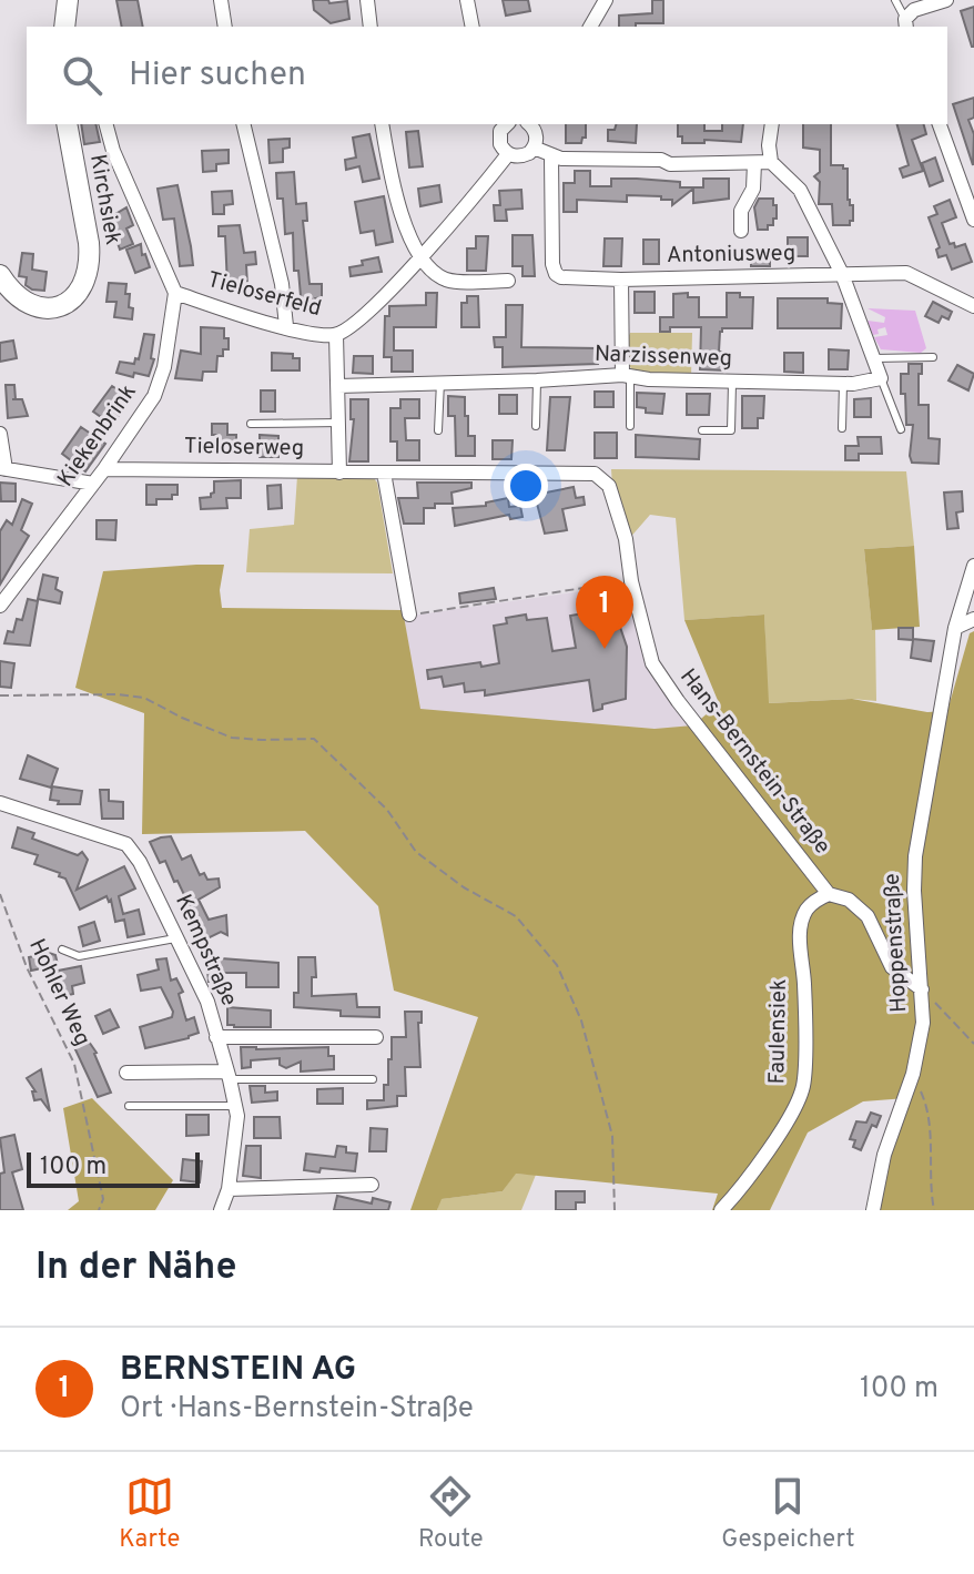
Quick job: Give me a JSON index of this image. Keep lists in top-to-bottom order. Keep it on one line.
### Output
{"streets":{"main road":["Kirchsiek"],"street":["Antoniusweg","Tieloserfeld","Narzissenweg","Kiekenbrink","Tieloserweg","Hans-Bernstein-Straße","Hoppenstraße","Kempstraße","Faulensiek"],"path":["Hohler Weg"]},"crossings":[["Tieloserfeld","Kiekenbrink"],["Kiekenbrink","Tieloserweg"],["Tieloserweg","Hans-Bernstein-Straße"],["Hans-Bernstein-Straße","Hoppenstraße"],["Hans-Bernstein-Straße","Faulensiek"]],"scale_bar":"100 m","page":{"search":"Hier suchen","pins":"1","scale":"100 m","heading":"In der Nähe","list":[{"mark":"1","name":"BERNSTEIN AG","note":"Ort · Hans-Bernstein-Straße","value":"100 m"}],"nav":["Karte","Route","Gespeichert"]}}
